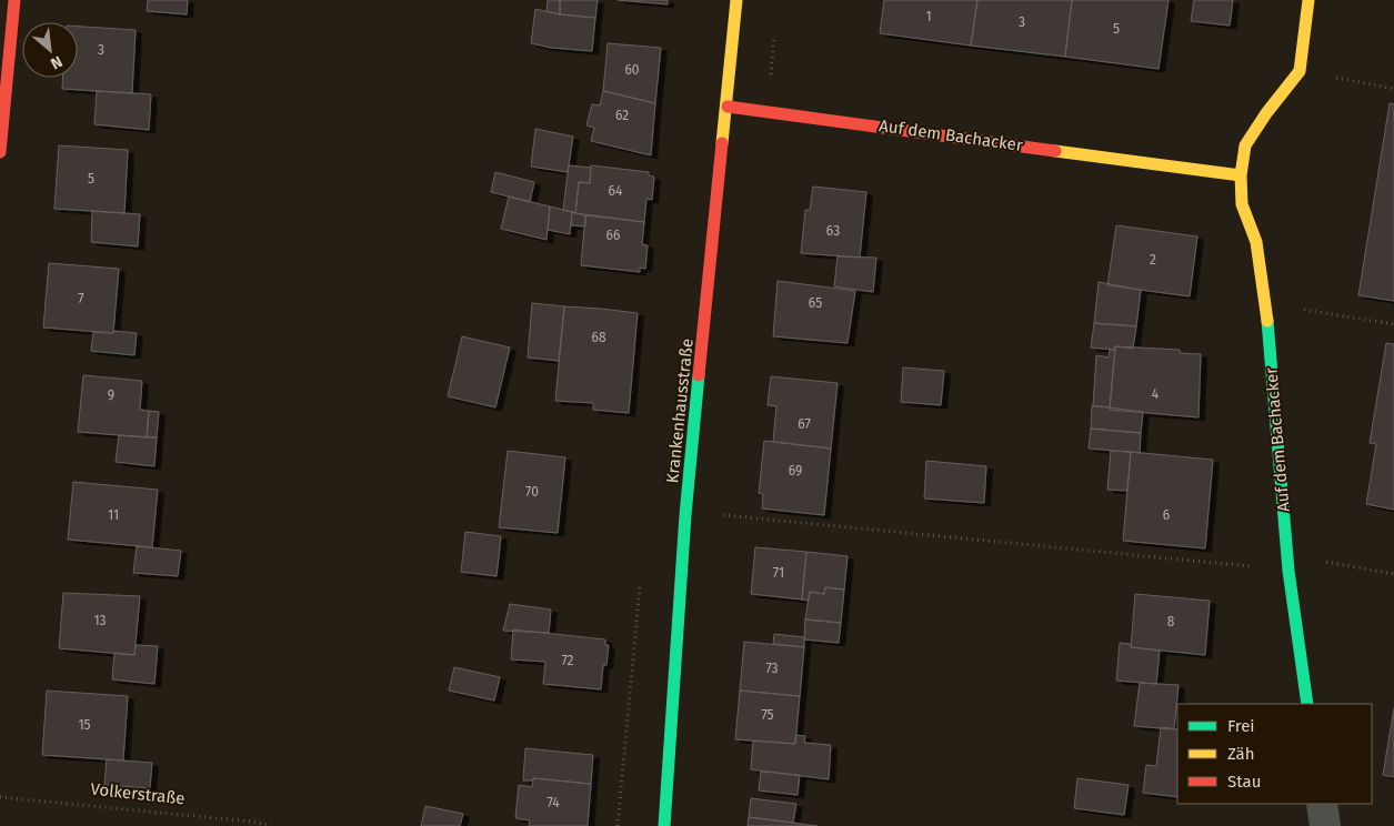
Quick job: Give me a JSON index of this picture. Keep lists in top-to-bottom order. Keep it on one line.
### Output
{"streets":{"street":["Auf dem Bachacker","Krankenhausstraße"],"path":["Volkerstraße"]},"crossings":[["Auf dem Bachacker","Krankenhausstraße"]],"house_numbers":["1","3","5","3","60","62","5","64","63","66","2","7","65","68","4","9","67","69","70","11","6","71","13","8","72","73","75","15","74"],"legend":["Frei","Zäh","Stau"],"north":"bottom right"}
